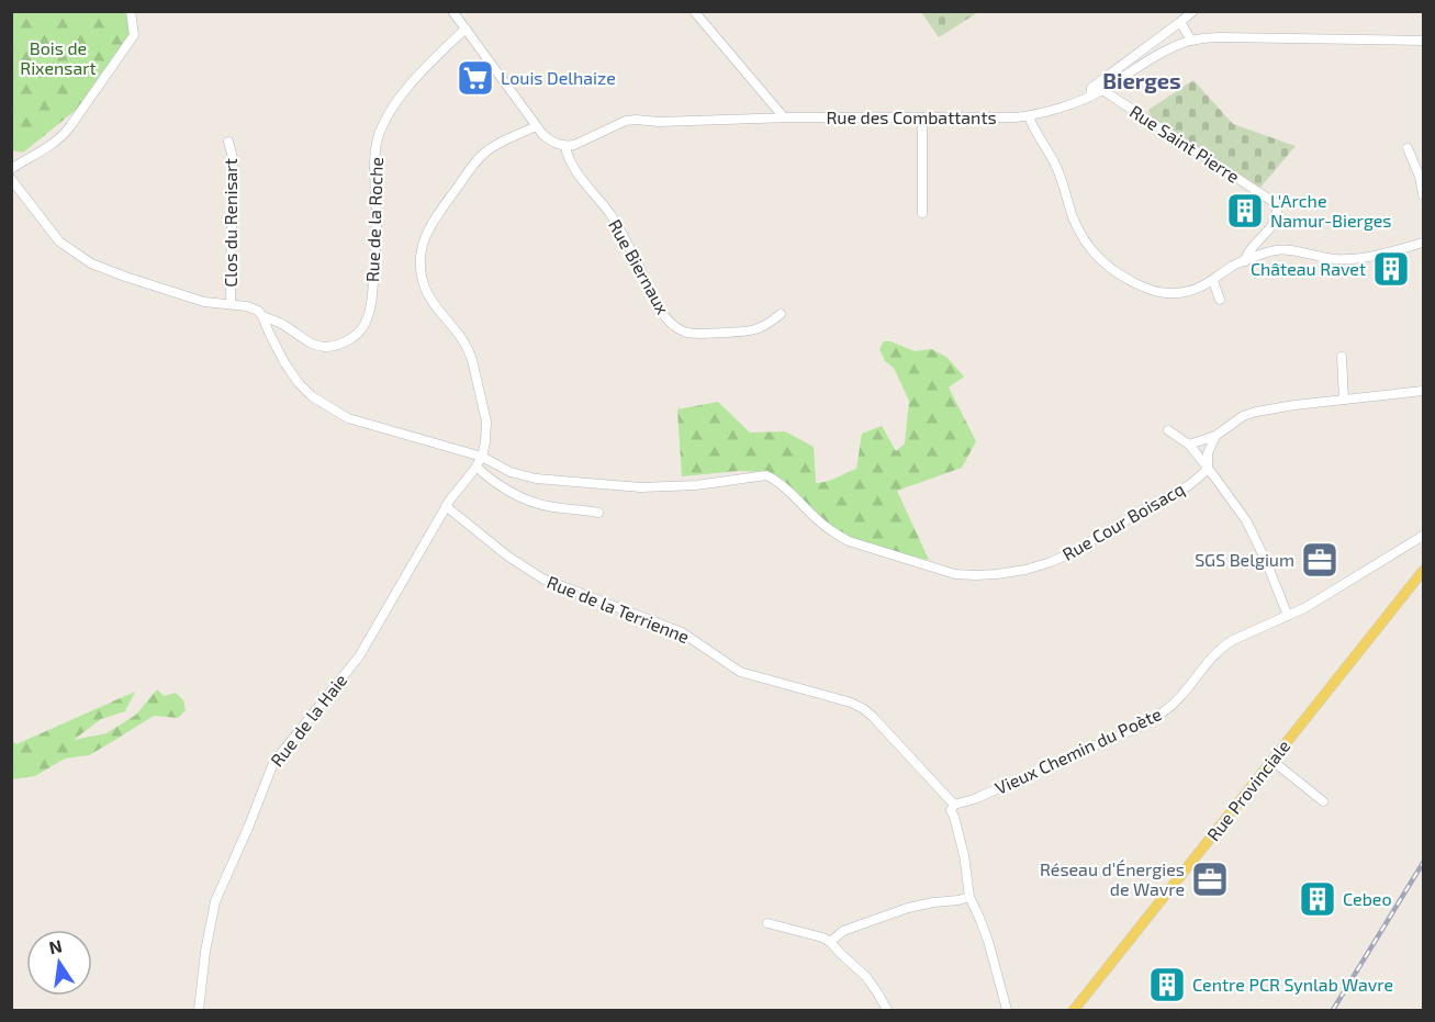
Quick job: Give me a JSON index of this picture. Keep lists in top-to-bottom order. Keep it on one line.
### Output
{"streets":{"main road":["Rue Provinciale"],"street":["Rue des Combattants","Rue Saint Pierre","Rue de la Roche","Clos du Renisart","Rue Biernaux","Rue Cour Boisacq","Rue de la Terrienne","Rue de la Haie","Vieux Chemin du Poète"]},"crossings":[["Rue des Combattants","Rue Saint Pierre"],["Rue des Combattants","Rue Biernaux"],["Rue de la Roche","Rue Cour Boisacq"],["Rue Cour Boisacq","Rue de la Haie"],["Rue de la Terrienne","Rue de la Haie"],["Rue de la Terrienne","Vieux Chemin du Poète"]],"districts":["Bierges"],"parks":["Bois de Rixensart"],"places":{"supermarket":["Louis Delhaize"],"building":["L'Arche Namur-Bierges","Château Ravet","Cebeo","Centre PCR Synlab Wavre"],"office":["SGS Belgium","Réseau d’Énergies de Wavre"]},"north":"top"}
